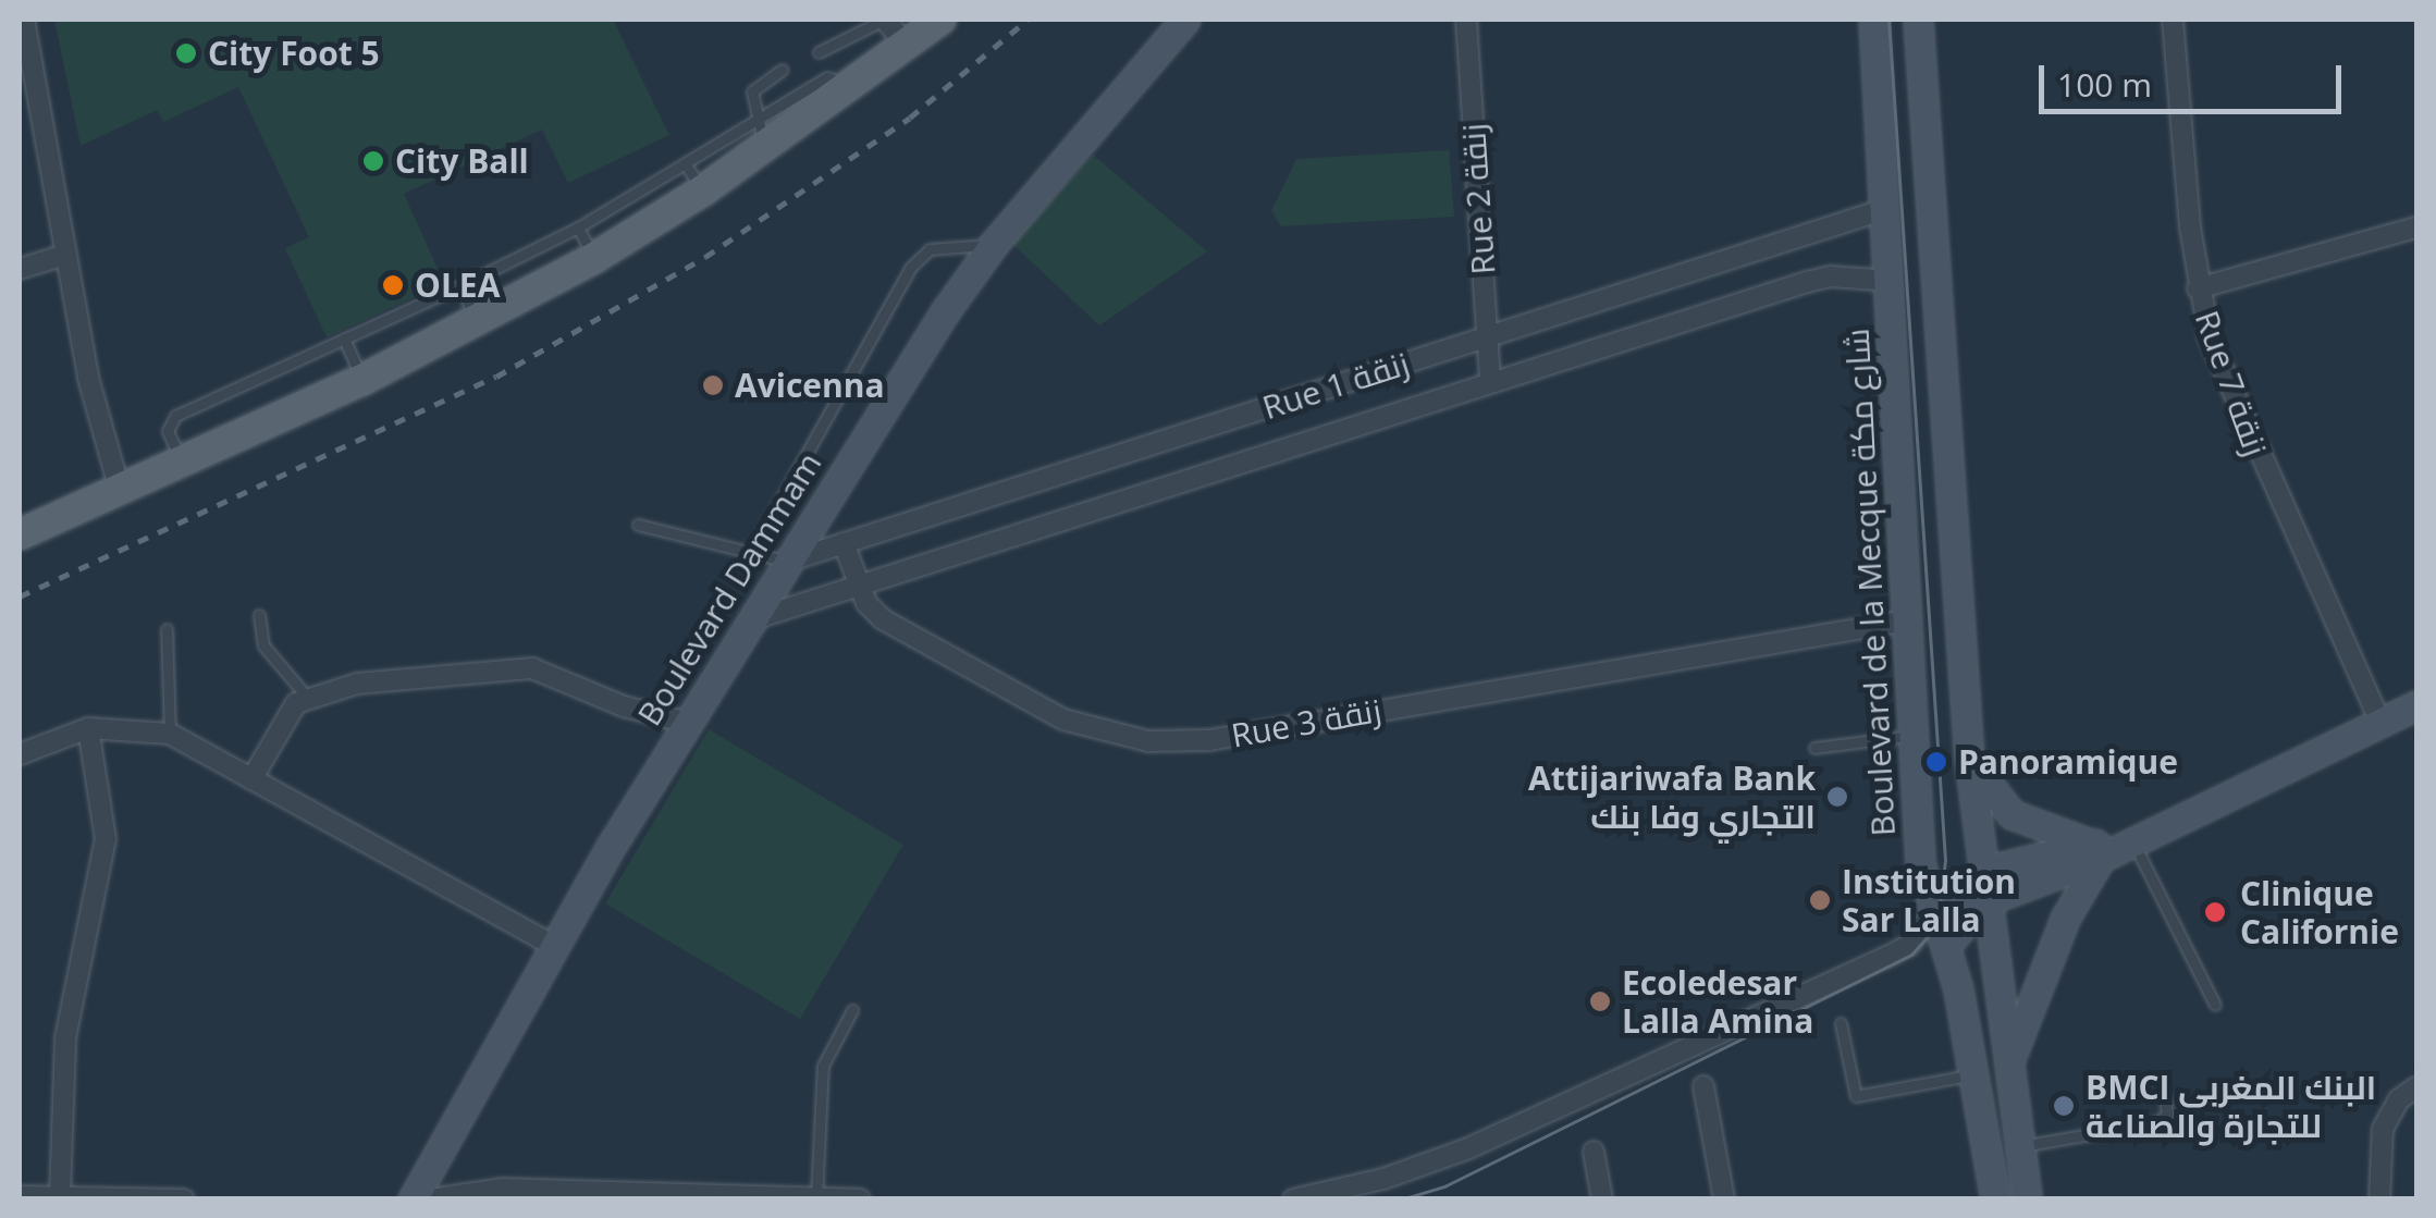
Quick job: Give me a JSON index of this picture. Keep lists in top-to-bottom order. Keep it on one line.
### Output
{"streets":{"main road":["Boulevard de la Mecque شارع مكة","Boulevard Dammam"],"street":["Rue 2 زنقة","Rue 7 زنقة","Rue 1 زنقة","Rue 3 زنقة"]},"crossings":[["Rue 2 زنقة","Rue 1 زنقة"],["Rue 1 زنقة","Boulevard de la Mecque شارع مكة"],["Rue 1 زنقة","Boulevard Dammam"],["Rue 1 زنقة","Rue 3 زنقة"],["Boulevard de la Mecque شارع مكة","Rue 3 زنقة"]],"places":["City Foot 5","City Ball","OLEA","Avicenna","Panoramique","Attijariwafa Bank التجاري وفا بنك","Institution Sar Lalla","Clinique Californie","Ecoledesar Lalla Amina","BMCI البنك المغربي للتجارة والصناعة"],"scale_bar":"100 m"}
